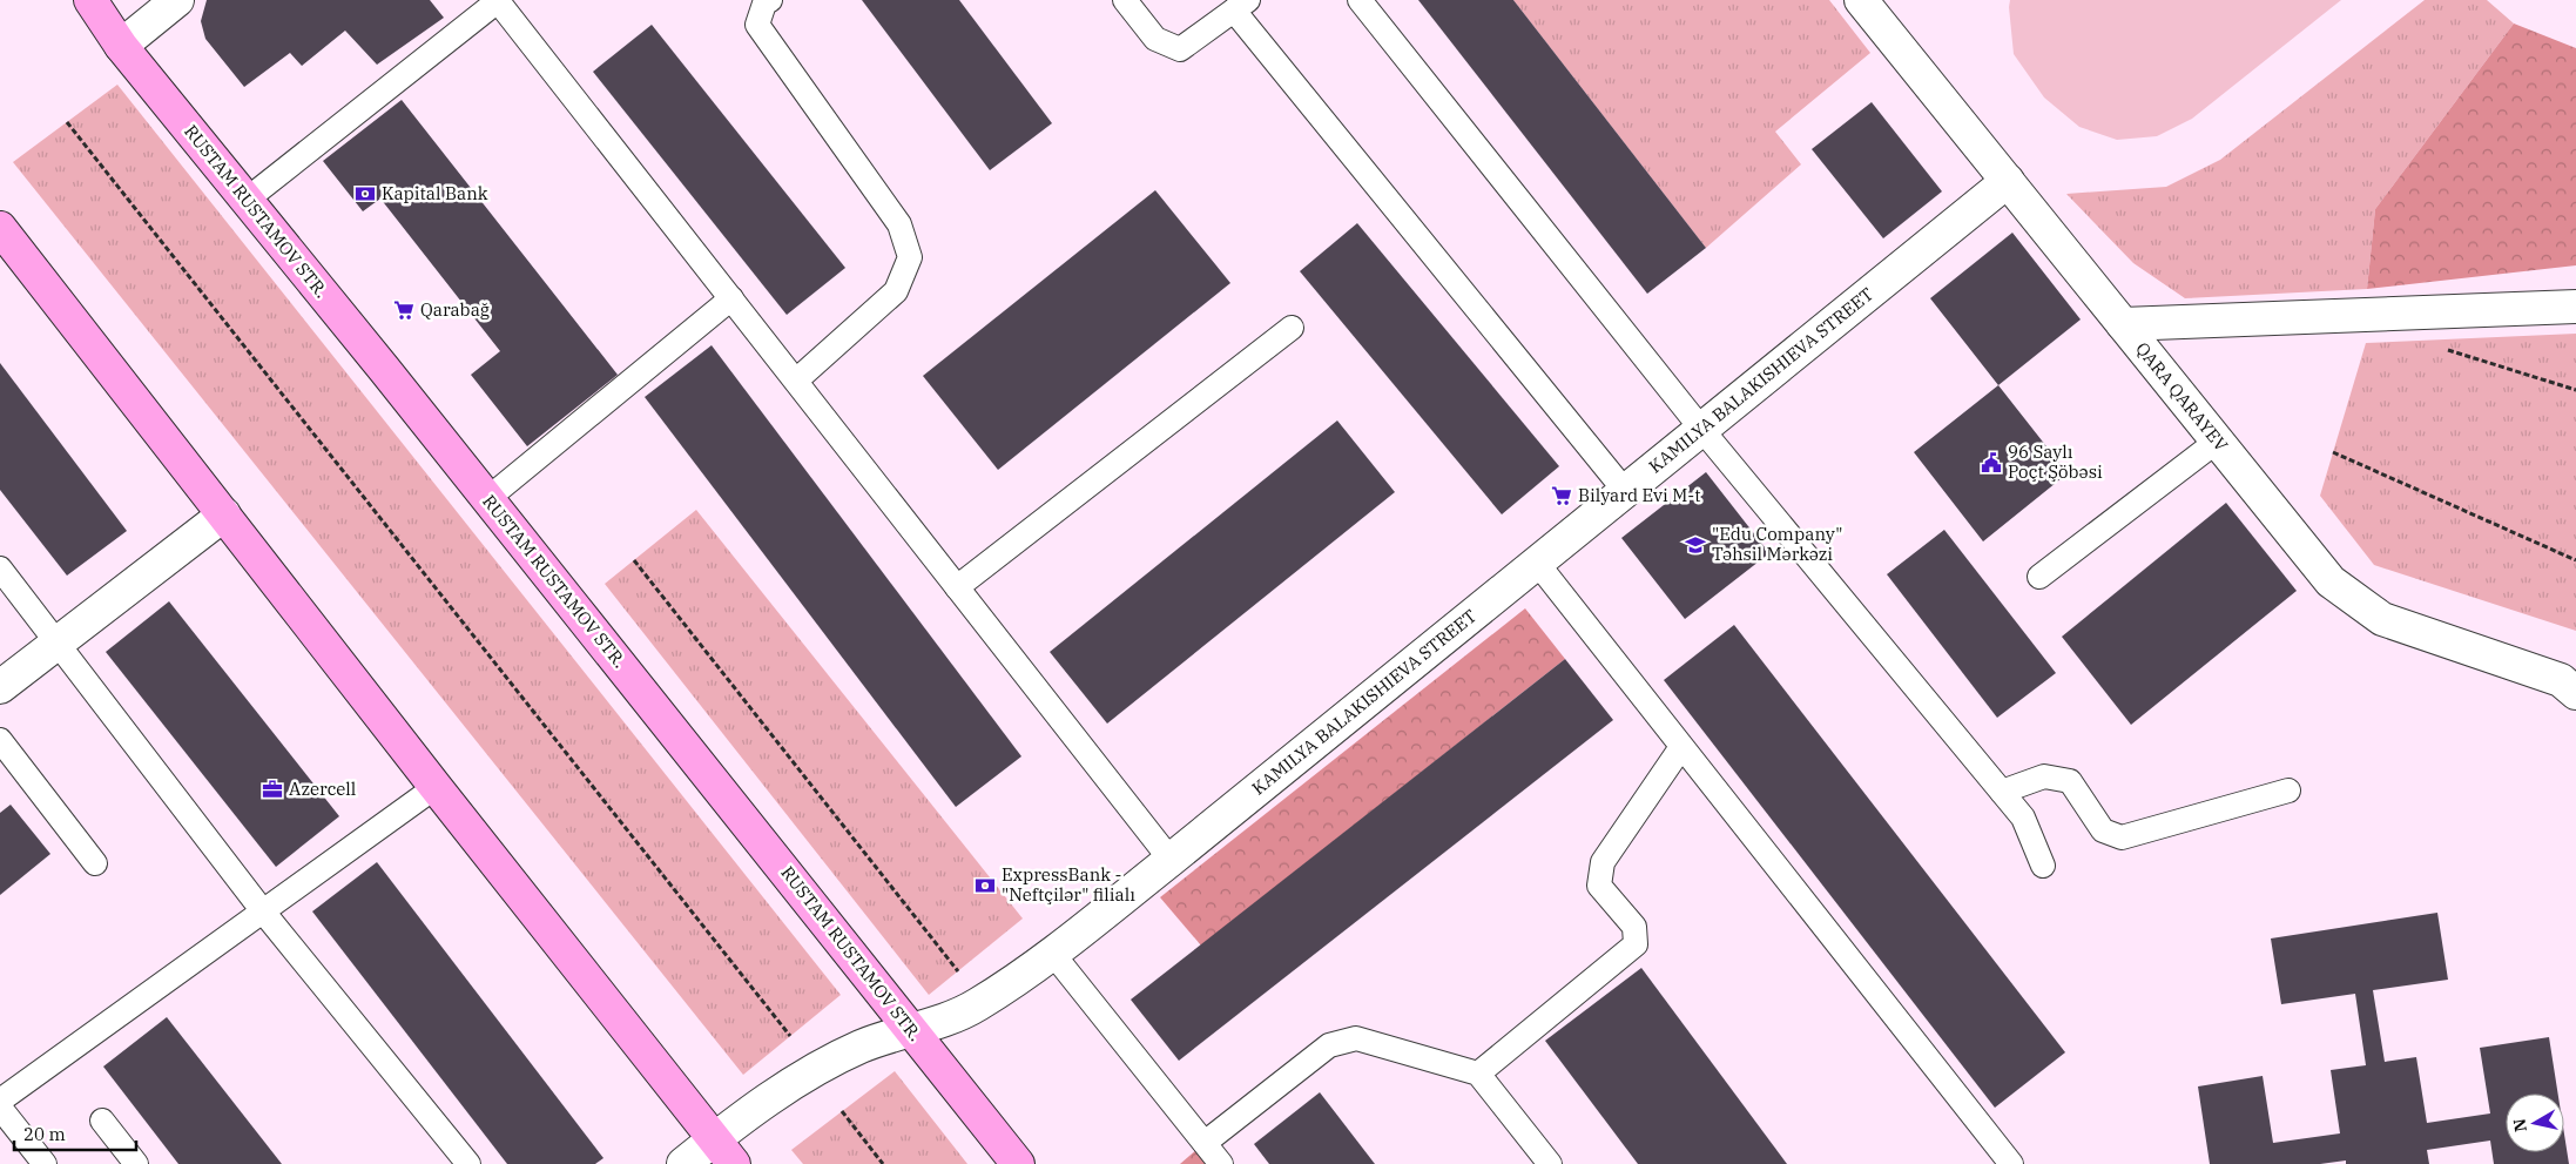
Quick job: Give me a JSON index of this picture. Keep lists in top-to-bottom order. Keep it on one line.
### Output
{"streets":{"main road":["RUSTAM RUSTAMOV STR."],"street":["KAMILYA BALAKISHIEVA STREET","QARA QARAYEV"]},"crossings":[["RUSTAM RUSTAMOV STR.","KAMILYA BALAKISHIEVA STREET"],["KAMILYA BALAKISHIEVA STREET","QARA QARAYEV"]],"places":{"bank":["Kapital Bank","ExpressBank - \"Neftçilər\" filialı"],"supermarket":["Qarabağ","Bilyard Evi M-t"],"public building":["96 Saylı Poçt Şöbəsi"],"school or university":["\"Edu Company\" Təhsil Mərkəzi"],"office":["Azercell"]},"scale_bar":"20 m","north":"left"}
